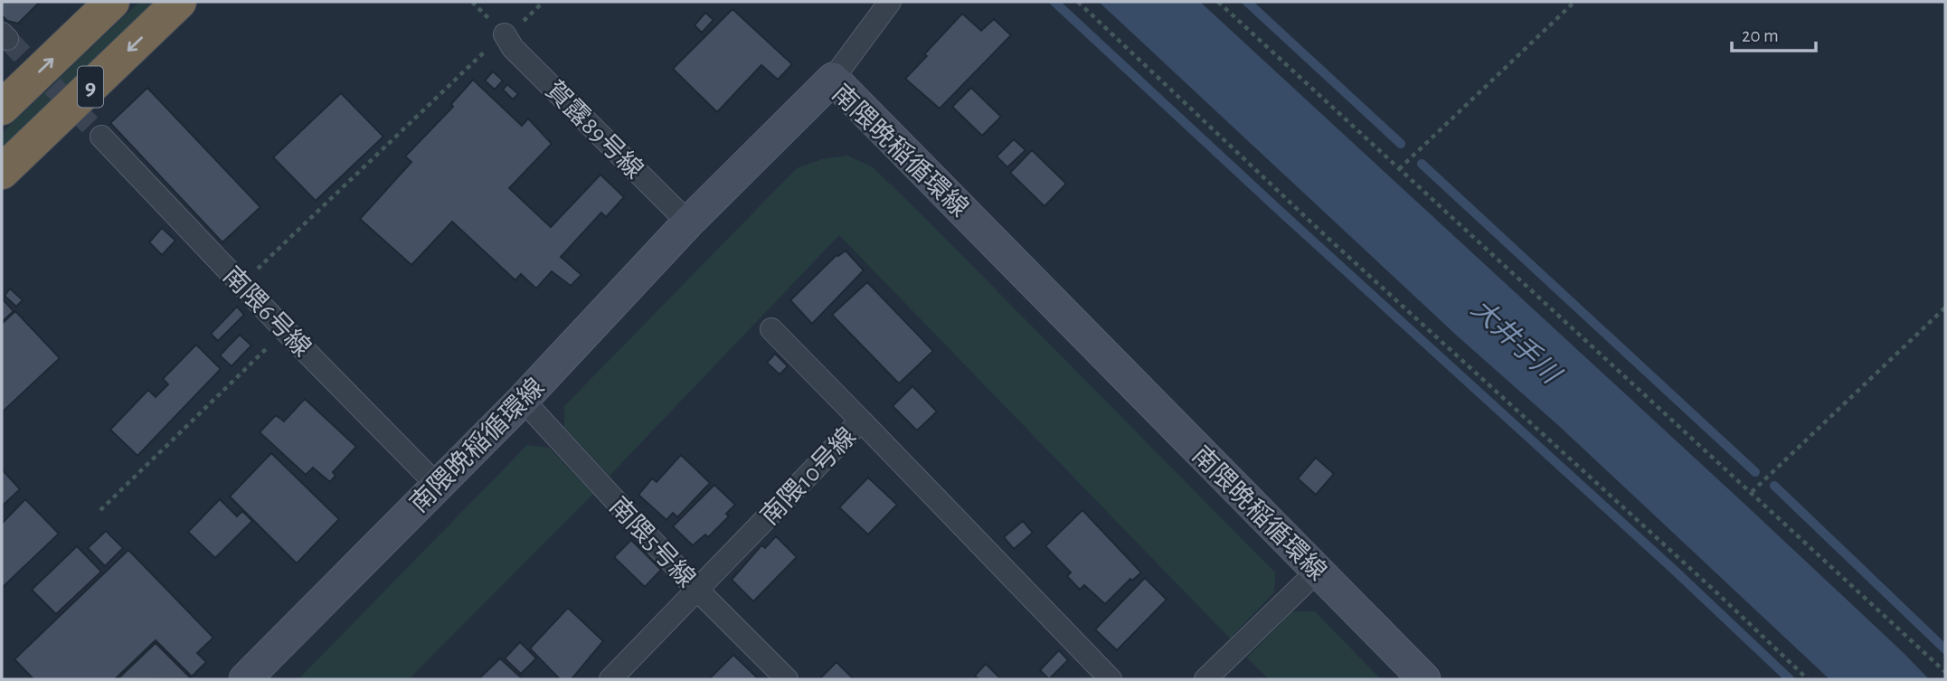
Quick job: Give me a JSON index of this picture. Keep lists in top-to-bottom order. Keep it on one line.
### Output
{"streets":{"highway":["9"],"street":["賀露89号線","南隈晩稲循環線","南隈6号線","南隈10号線","南隈5号線"]},"crossings":[["賀露89号線","南隈晩稲循環線"],["南隈晩稲循環線","南隈6号線"],["南隈晩稲循環線","南隈5号線"],["南隈10号線","南隈5号線"]],"water":["大井手川"],"scale_bar":"20 m"}
